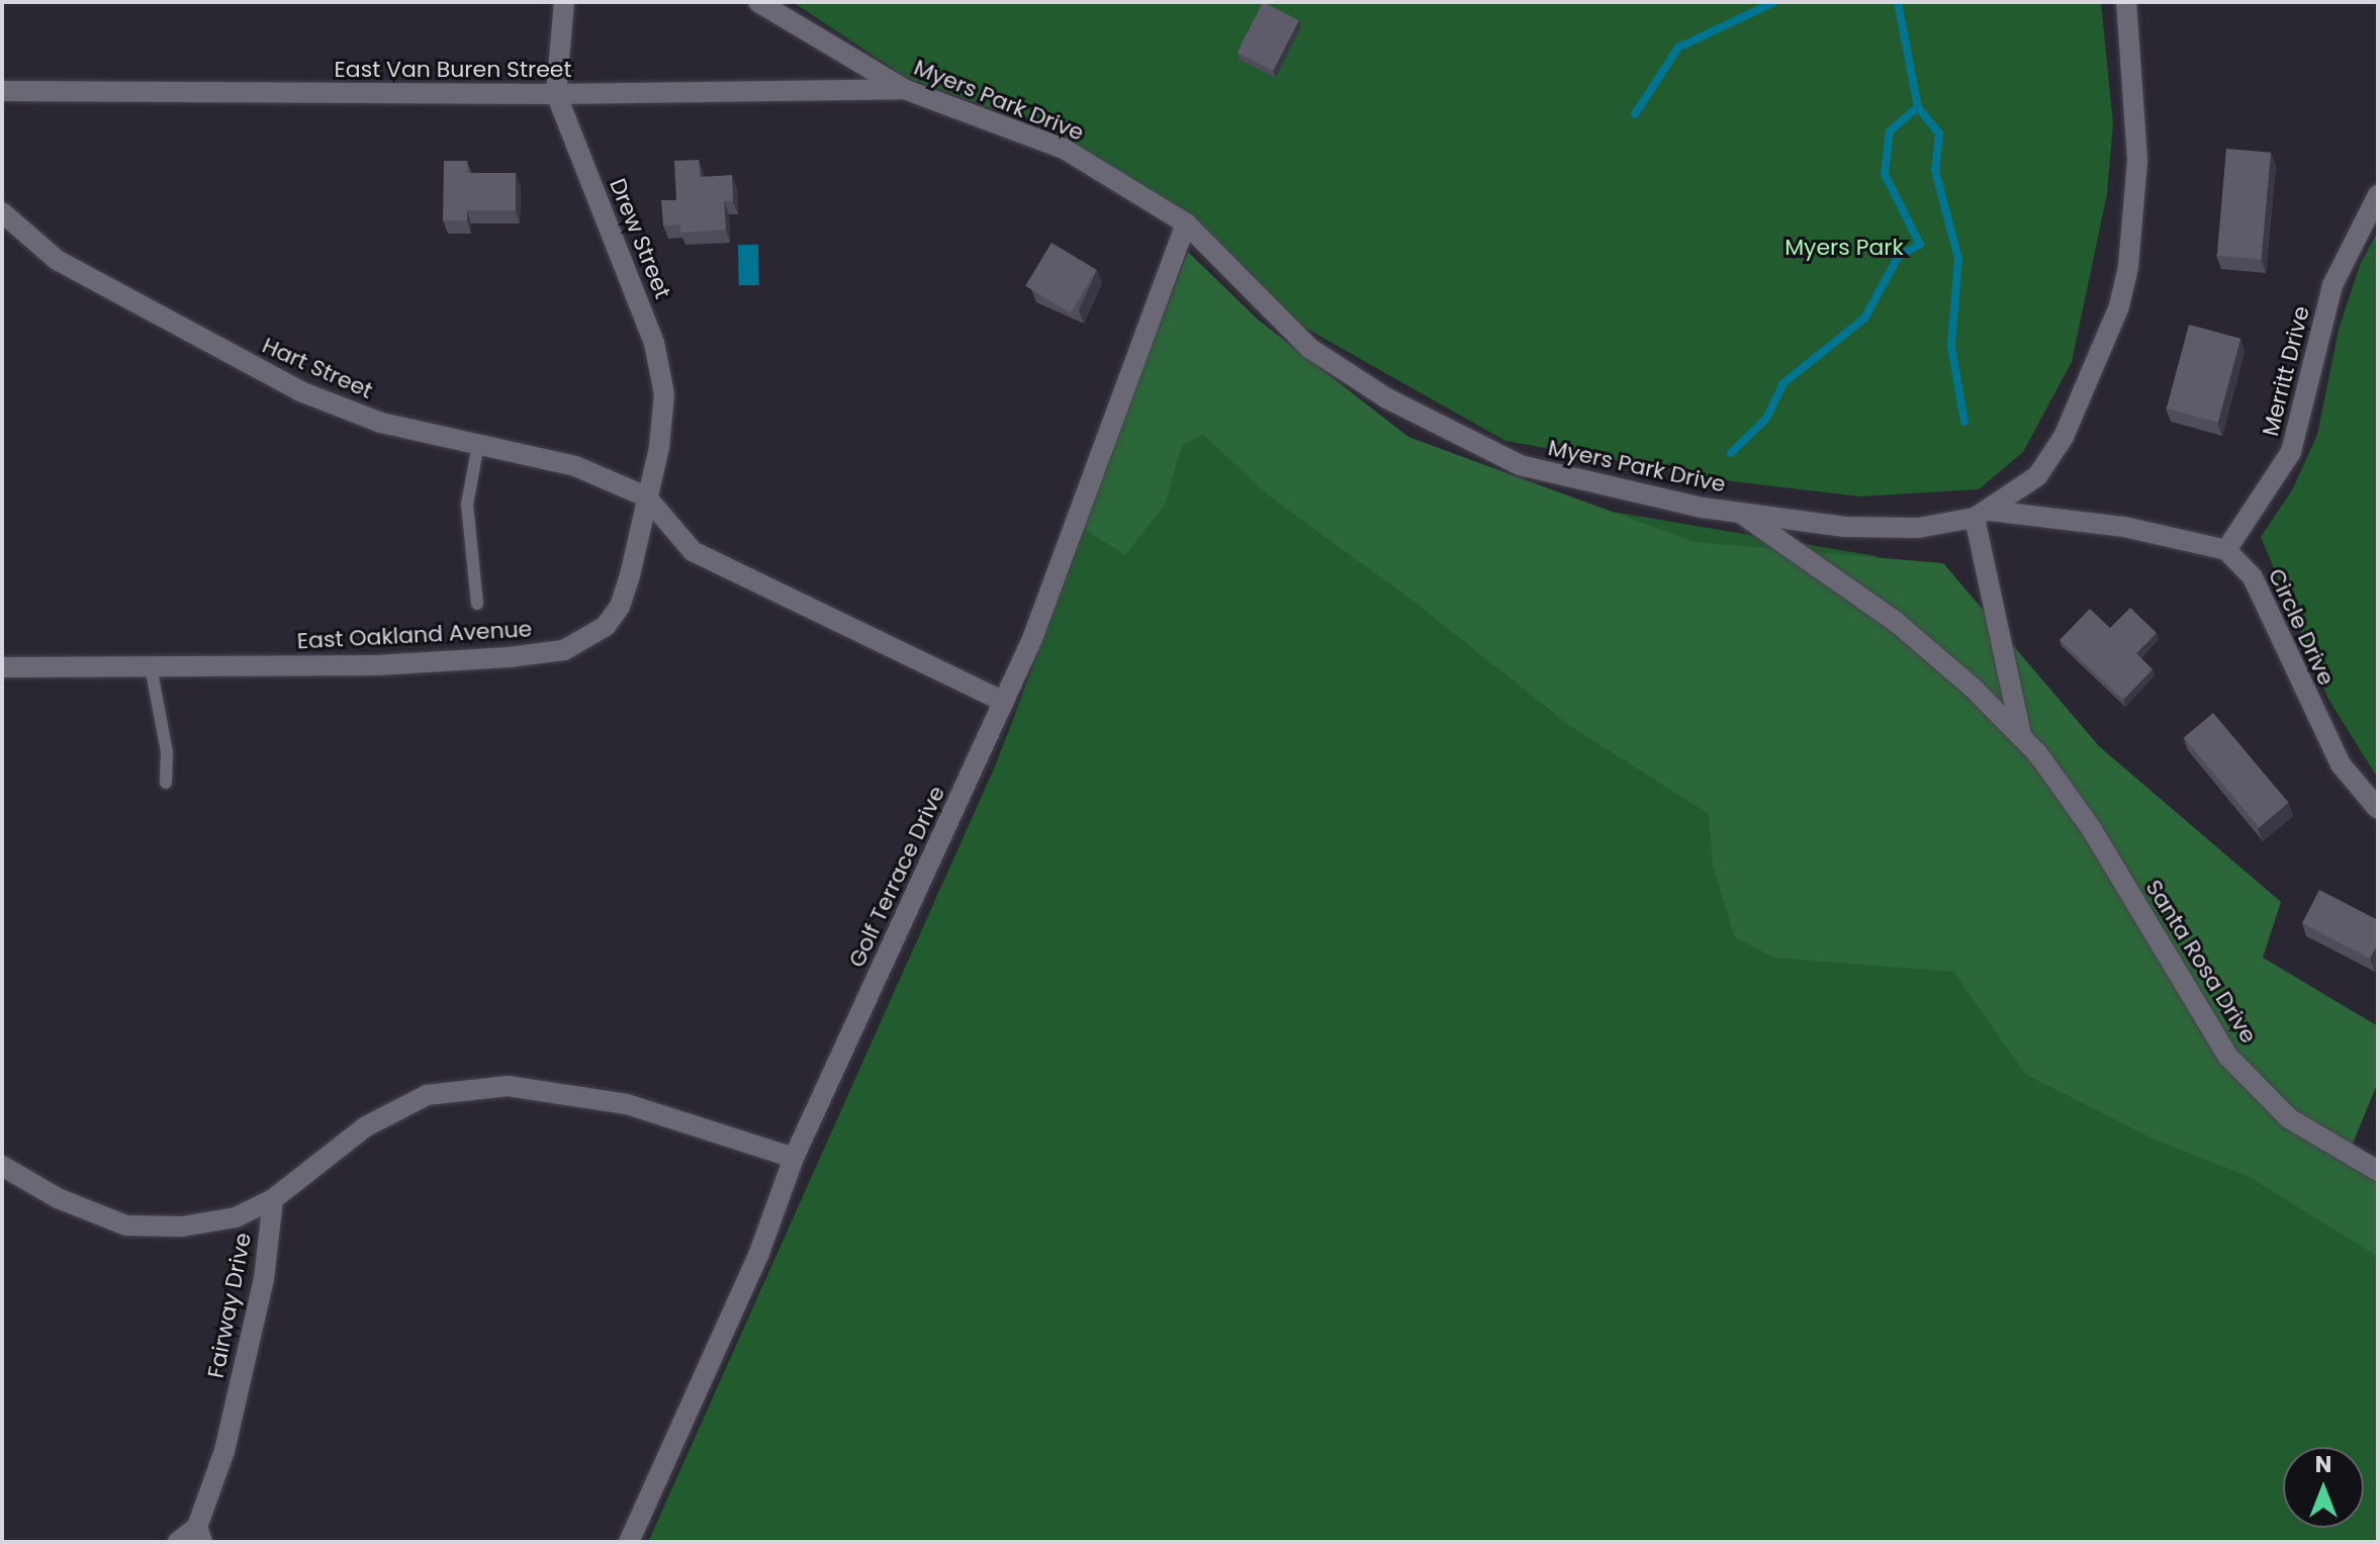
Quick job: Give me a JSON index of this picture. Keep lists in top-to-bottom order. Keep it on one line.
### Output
{"streets":{"street":["East Van Buren Street","Myers Park Drive","Drew Street","Hart Street","Merritt Drive","Circle Drive","East Oakland Avenue","Golf Terrace Drive","Santa Rosa Drive","Fairway Drive"]},"crossings":[["East Van Buren Street","Myers Park Drive"],["East Van Buren Street","Drew Street"],["Myers Park Drive","Circle Drive"],["Myers Park Drive","Golf Terrace Drive"],["Myers Park Drive","Santa Rosa Drive"],["Drew Street","Hart Street"],["Drew Street","East Oakland Avenue"],["Hart Street","East Oakland Avenue"],["Merritt Drive","Circle Drive"],["Circle Drive","Santa Rosa Drive"]],"parks":["Myers Park"],"north":"top"}
